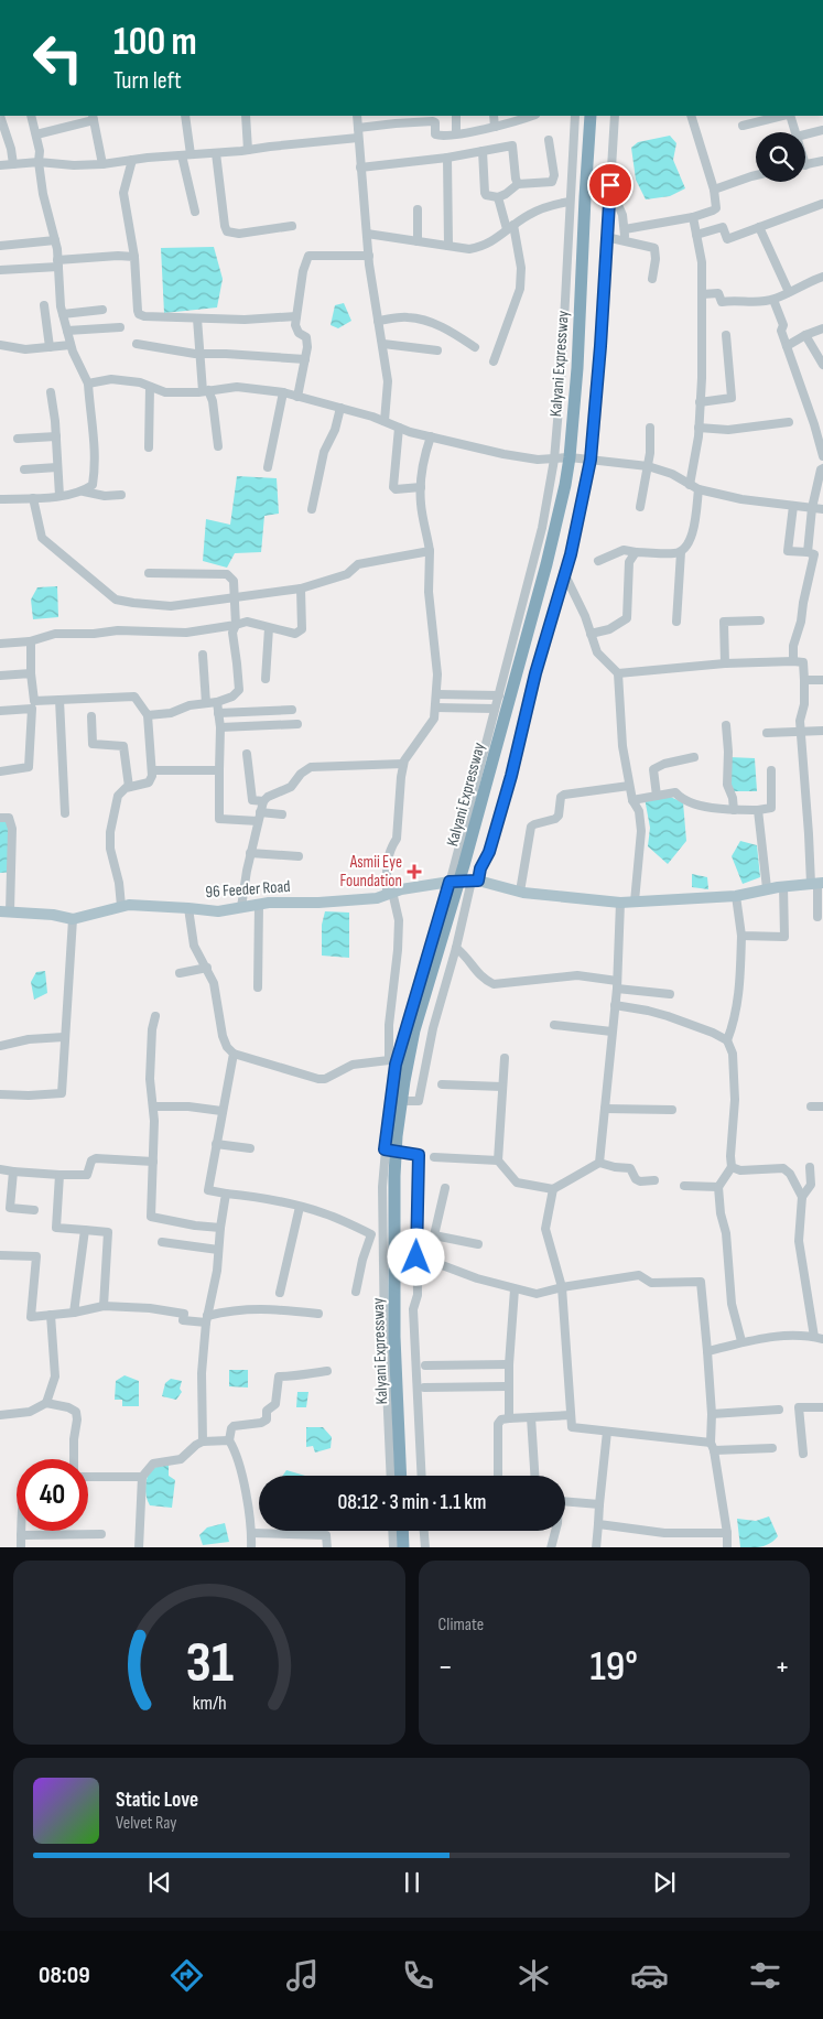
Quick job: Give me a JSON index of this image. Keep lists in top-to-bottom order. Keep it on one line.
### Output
{"streets":{"highway":["Kalyani Expressway"],"main road":["96 Feeder Road"]},"crossings":[["Kalyani Expressway","96 Feeder Road"]],"places":{"health":["Asmii Eye Foundation"]},"page":{"turn":["100 m","Turn left"],"limit":"40","trip":"08:12 · 3 min · 1.1 km","tile":"Climate","heat":["−","19°","+"],"song":["Static Love","Velvet Ray"],"tabs":"08:09","gauge":["31","km/h"]}}
